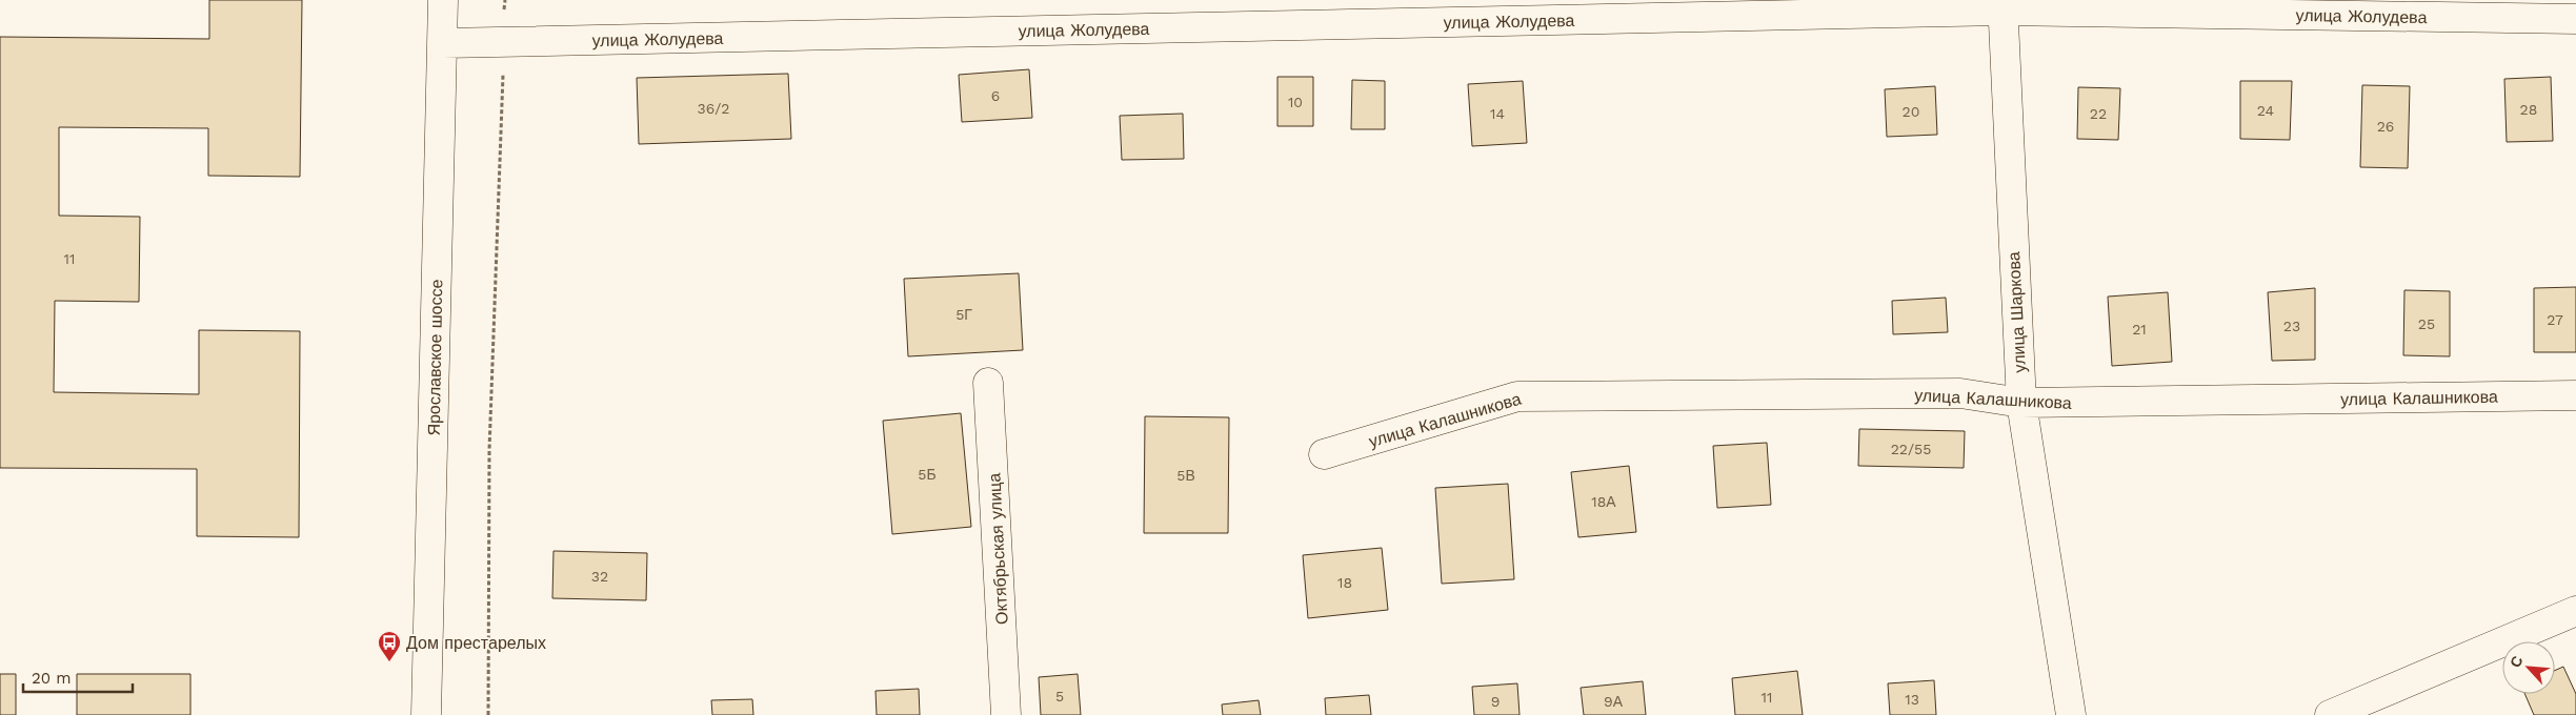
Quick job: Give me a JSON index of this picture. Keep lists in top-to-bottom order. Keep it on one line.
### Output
{"streets":{"main road":["улица Жолудева","улица Шаркова","Ярославское шоссе","улица Калашникова","Октябрьская улица"]},"crossings":[["улица Жолудева","улица Шаркова"],["улица Жолудева","Ярославское шоссе"],["улица Шаркова","улица Калашникова"]],"places":{"bus stop":["Дом престарелых"]},"house_numbers":["6","10","36/2","28","24","20","14","22","26","11","5Г","27","25","23","21","22/55","5Б","5В","18А","32","18","5","11","13","9","9А"],"scale_bar":"20 m","north":"top left"}
